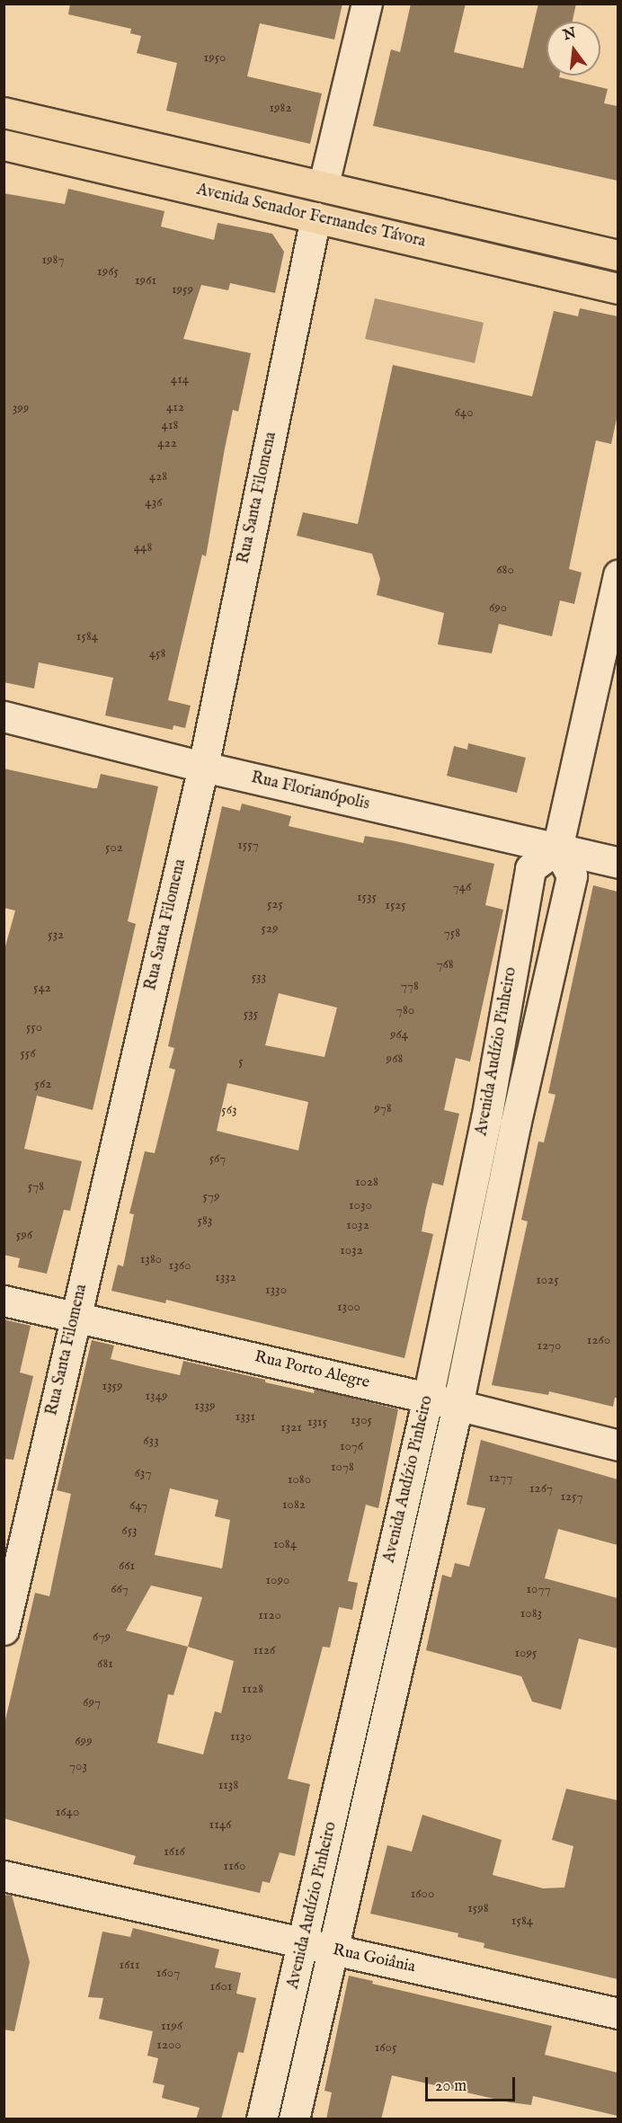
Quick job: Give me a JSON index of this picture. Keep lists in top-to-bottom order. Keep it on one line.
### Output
{"streets":{"main road":["Avenida Senador Fernandes Távora"],"street":["Rua Santa Filomena","Rua Florianópolis","Avenida Audízio Pinheiro","Rua Porto Alegre","Rua Goiânia"]},"crossings":[["Avenida Senador Fernandes Távora","Rua Santa Filomena"],["Rua Santa Filomena","Rua Florianópolis"],["Rua Santa Filomena","Rua Porto Alegre"],["Rua Florianópolis","Avenida Audízio Pinheiro"],["Avenida Audízio Pinheiro","Rua Porto Alegre"],["Avenida Audízio Pinheiro","Rua Goiânia"]],"house_numbers":["1950","1982","1987","1965","1961","1959","414","412","399","640","418","422","428","436","448","680","690","1584","458","1557","502","746","1535","525","1525","529","758","532","768","533","778","542","780","535","550","964","556","968","5","562","978","563","567","1028","578","579","1030","583","1032","596","1032","1380","1360","1332","1025","1330","1300","1260","1270","1359","1349","1339","1331","1305","1315","1321","633","1076","1078","637","1277","1080","1267","1257","1082","647","653","1084","661","1090","667","1077","1083","1120","679","1126","1095","681","1128","697","1130","699","703","1138","1640","1146","1616","1160","1600","1598","1584","1611","1607","1601","1196","1200","1605"],"scale_bar":"20 m","north":"top"}
